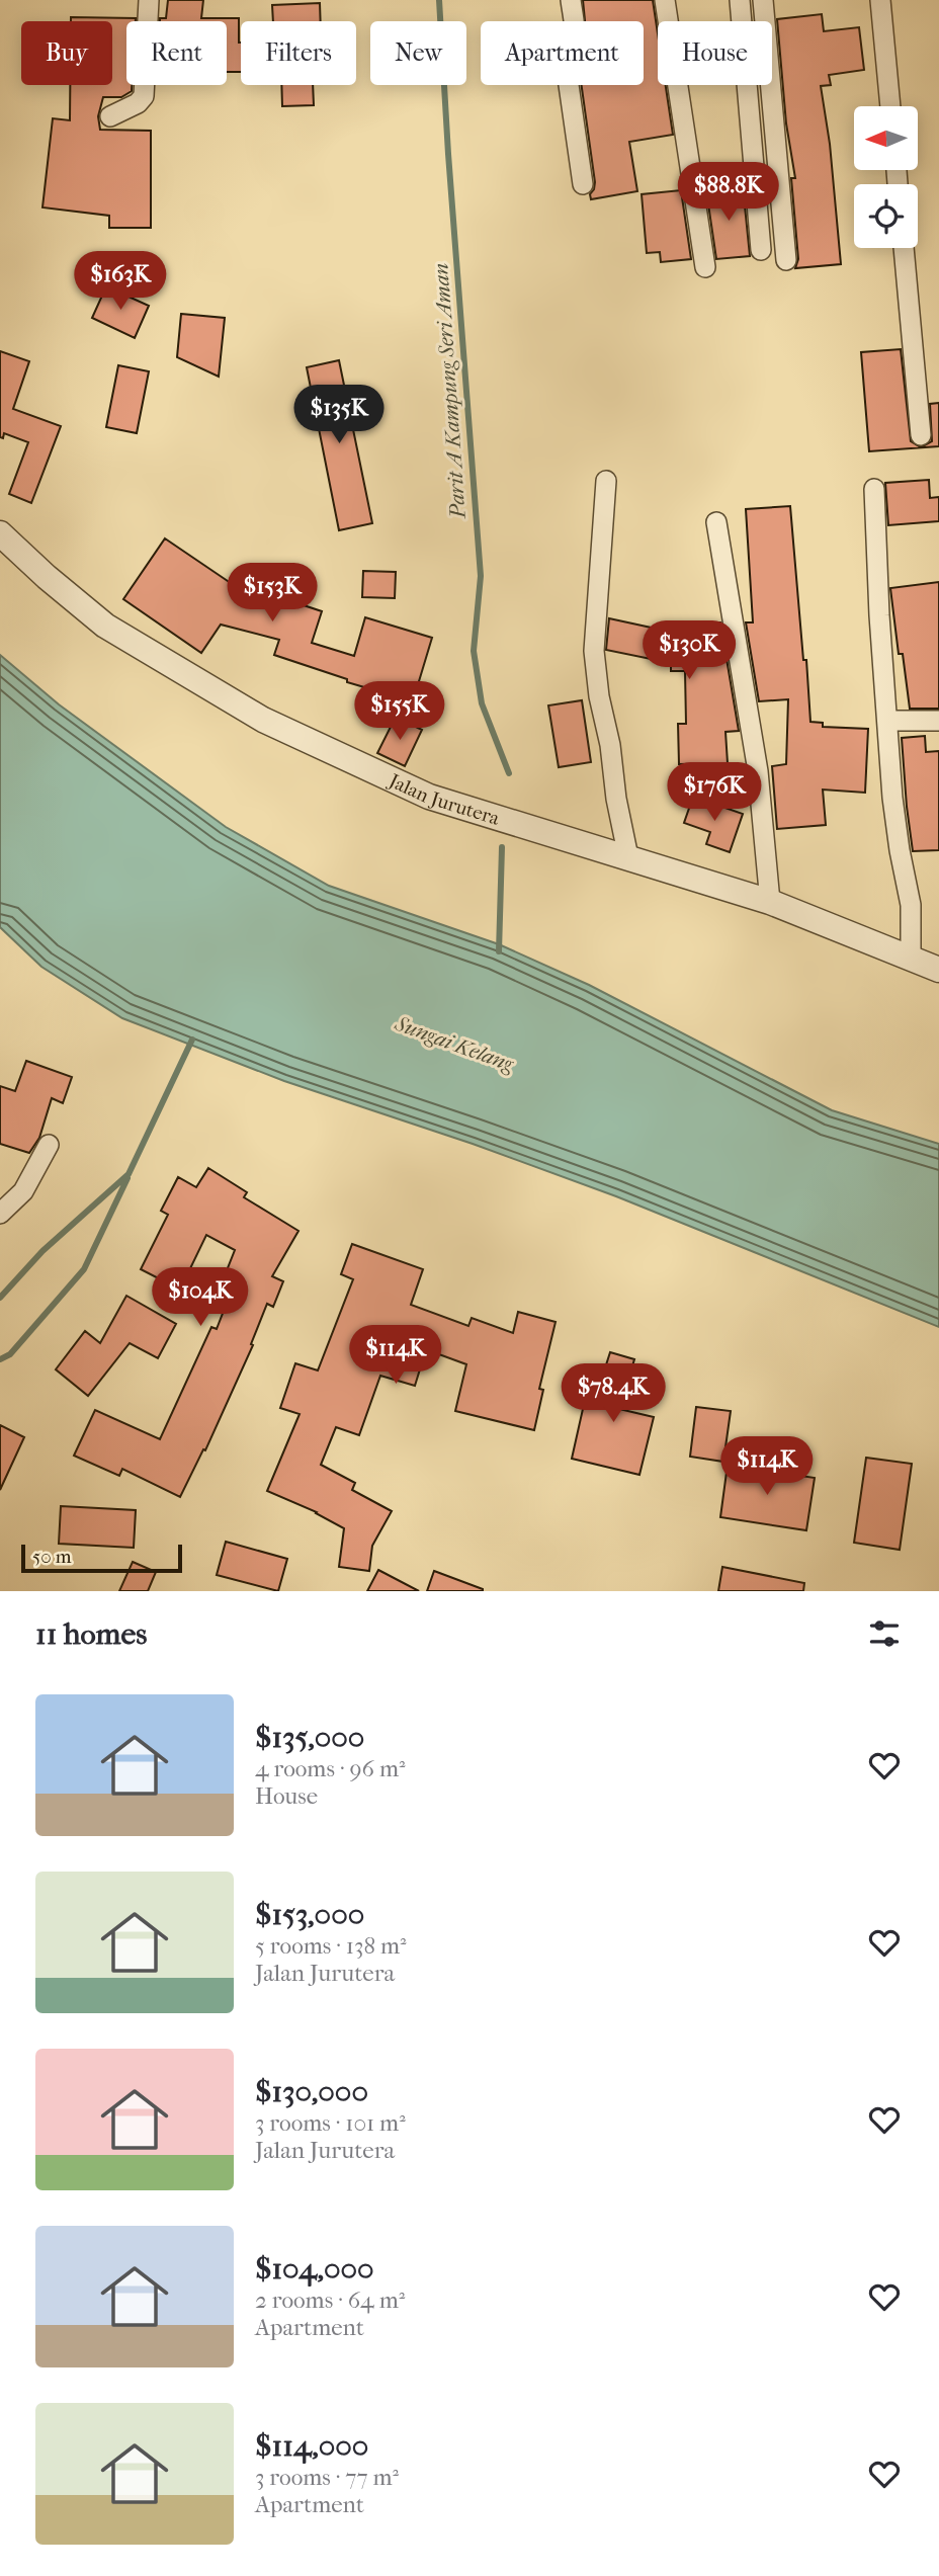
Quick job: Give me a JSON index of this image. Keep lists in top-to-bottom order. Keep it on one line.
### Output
{"streets":{"street":["Jalan Jurutera"]},"water":["Parit A Kampung Seri Aman","Sungai Kelang"],"scale_bar":"50 m","north":"left","page":{"chip":["Buy","Rent","Filters","New","Apartment","House"],"price":["$88.8K","$163K","$135K","$153K","$130K","$155K","$176K","$104K","$114K","$78.4K","$114K"],"scale":"50 m","heading":"11 homes","list":[{"name":"$135,000","note":"4 rooms · 96 m² · House"},{"name":"$153,000","note":"5 rooms · 138 m² · Jalan Jurutera"},{"name":"$130,000","note":"3 rooms · 101 m² · Jalan Jurutera"},{"name":"$104,000","note":"2 rooms · 64 m² · Apartment"},{"name":"$114,000","note":"3 rooms · 77 m² · Apartment"}]}}
